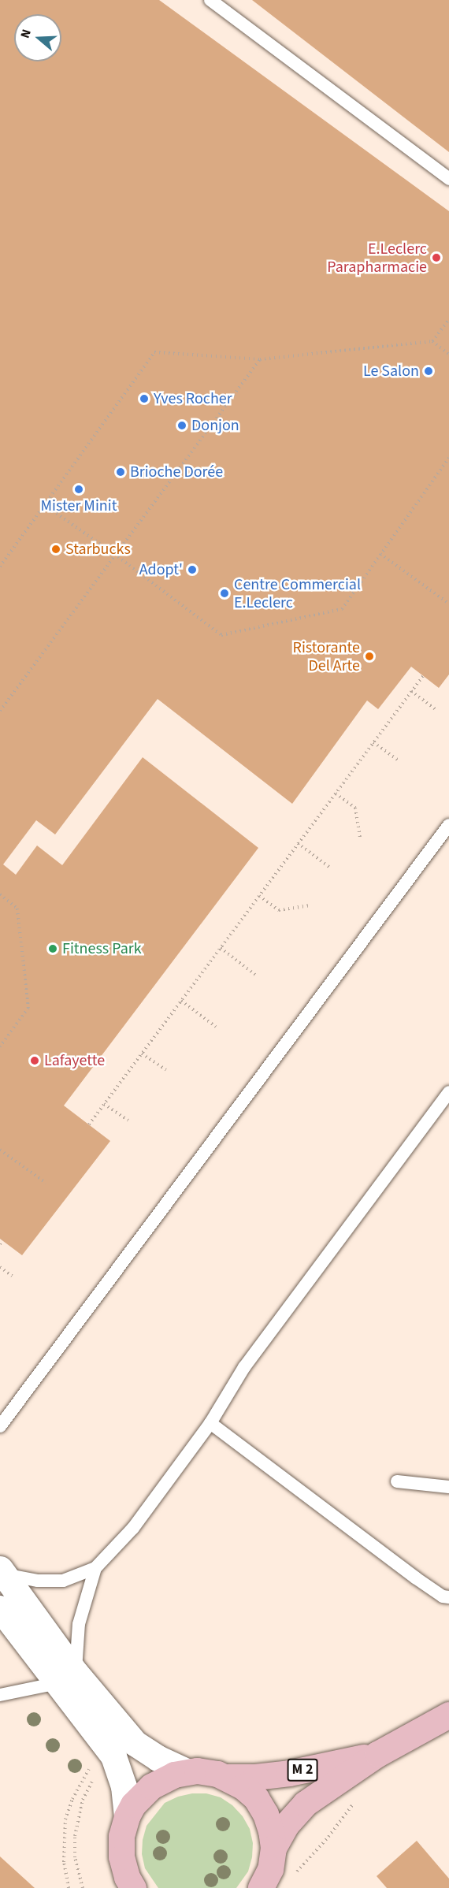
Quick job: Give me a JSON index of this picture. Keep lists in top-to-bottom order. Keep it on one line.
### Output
{"streets":{"main road":["M 2"]},"places":["E.Leclerc Parapharmacie","Le Salon","Yves Rocher","Donjon","Brioche Dorée","Mister Minit","Starbucks","Adopt'","Centre Commercial E.Leclerc","Ristorante Del Arte","Fitness Park","Lafayette"],"north":"left"}
